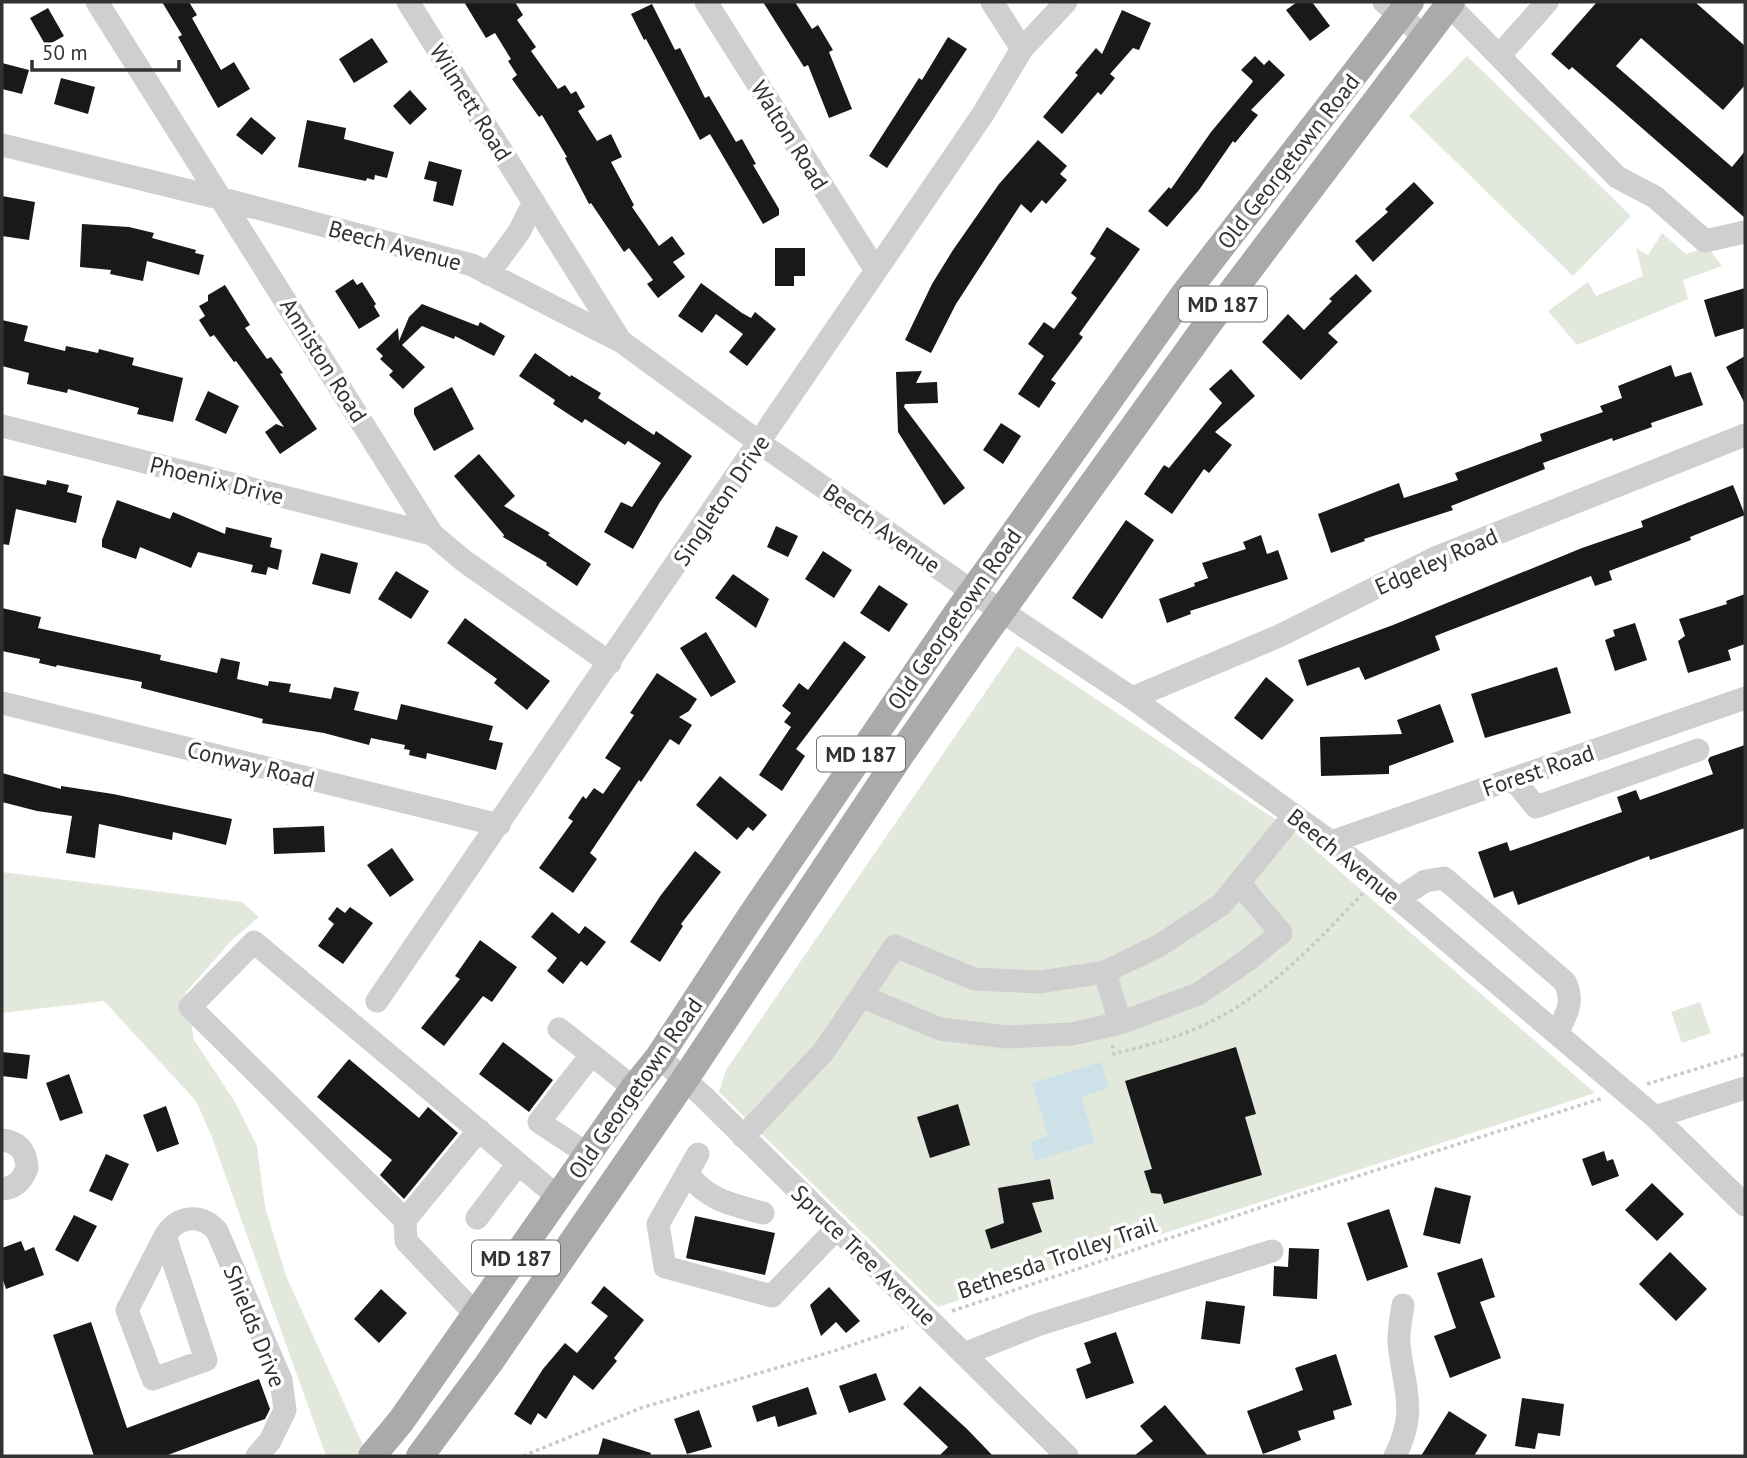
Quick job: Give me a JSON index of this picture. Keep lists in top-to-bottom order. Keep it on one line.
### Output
{"streets":{"main road":["Old Georgetown Road","MD 187"],"street":["Wilmett Road","Walton Road","Beech Avenue","Anniston Road","Phoenix Drive","Singleton Drive","Edgeley Road","Conway Road","Forest Road","Spruce Tree Avenue","Shields Drive"],"path":["Bethesda Trolley Trail"]},"crossings":[["Wilmett Road","Beech Avenue"],["Walton Road","Singleton Drive"],["Old Georgetown Road","Beech Avenue"],["Old Georgetown Road","Spruce Tree Avenue"],["Beech Avenue","Anniston Road"],["Beech Avenue","Singleton Drive"],["Beech Avenue","Edgeley Road"],["Beech Avenue","Forest Road"],["Anniston Road","Phoenix Drive"],["Anniston Road","Singleton Drive"],["Singleton Drive","Conway Road"],["Spruce Tree Avenue","Bethesda Trolley Trail"]],"scale_bar":"50 m"}
